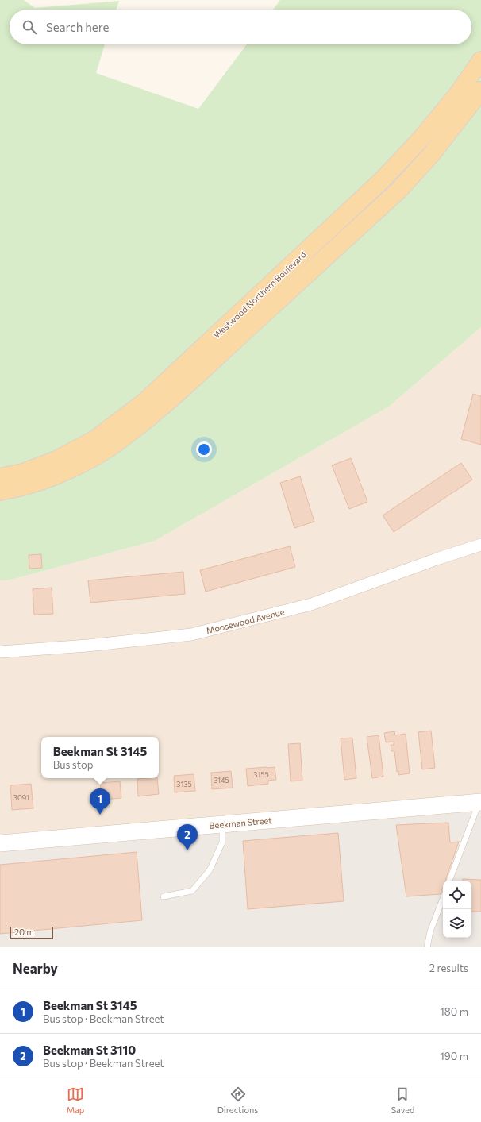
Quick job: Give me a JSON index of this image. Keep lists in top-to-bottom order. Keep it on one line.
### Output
{"streets":{"main road":["Westwood Northern Boulevard","Beekman Street"],"street":["Moosewood Avenue"]},"house_numbers":["3155","3145","3135","3091"],"scale_bar":"20 m","page":{"search":"Search here","popup":["Beekman St 3145","Bus stop"],"pins":["1","2"],"scale":"20 m","heading":["Nearby","2 results"],"list":[{"mark":"1","name":"Beekman St 3145","note":"Bus stop · Beekman Street","value":"180 m"},{"mark":"2","name":"Beekman St 3110","note":"Bus stop · Beekman Street","value":"190 m"}],"nav":["Map","Directions","Saved"]}}
